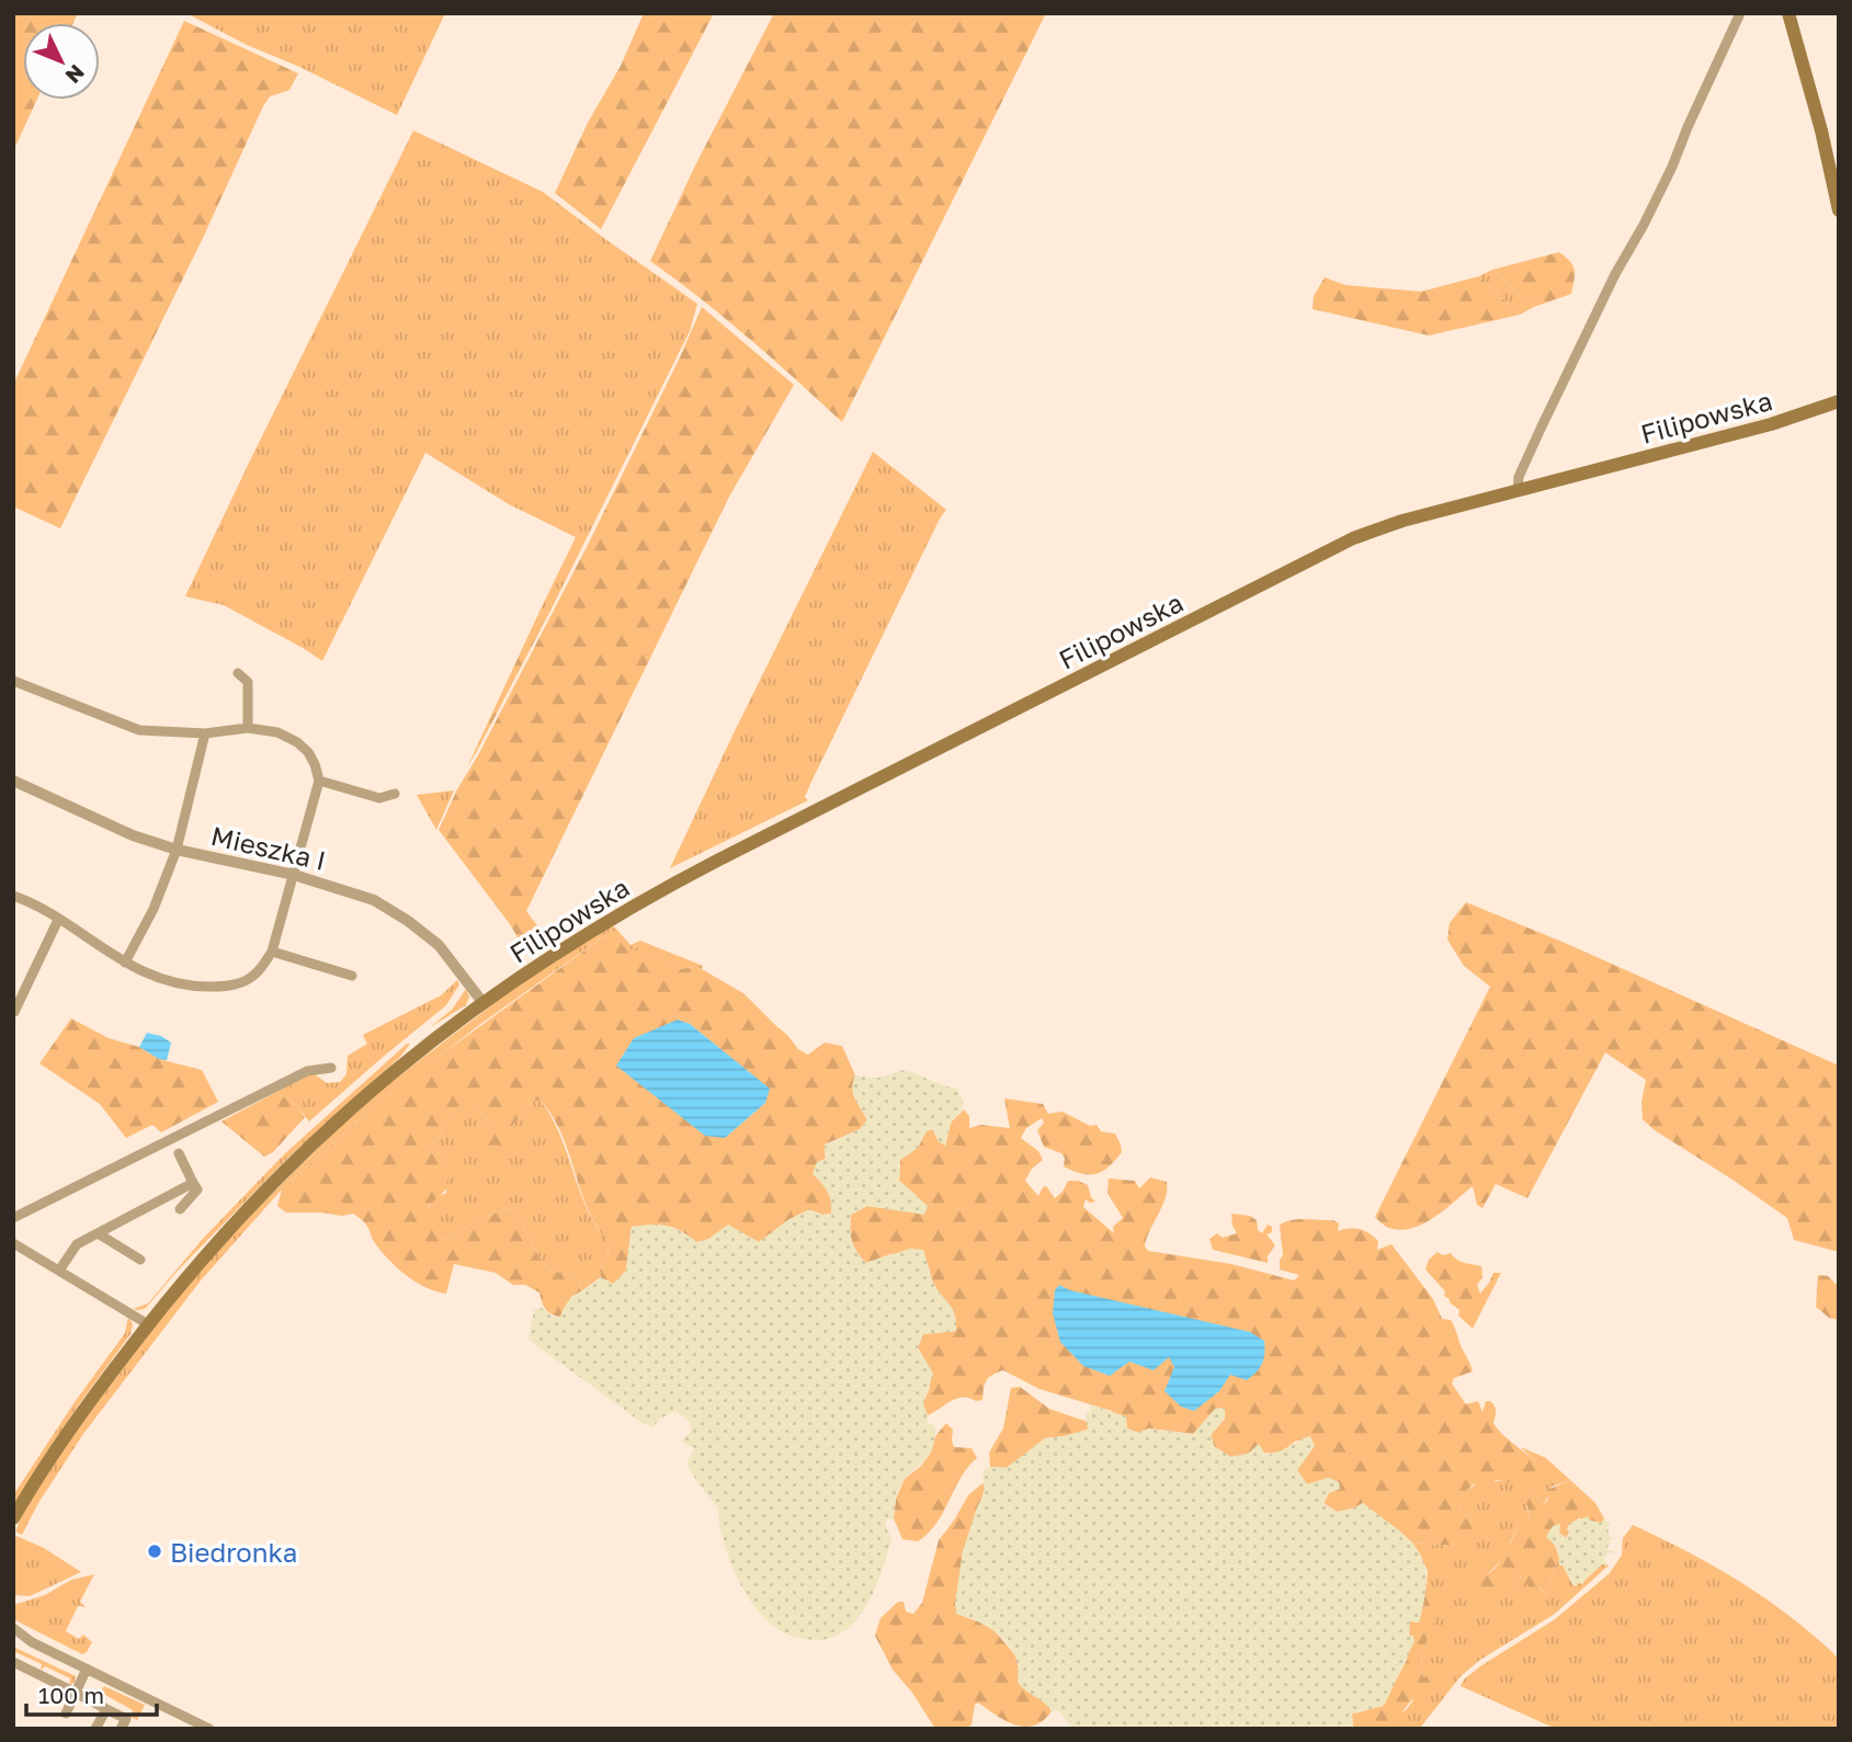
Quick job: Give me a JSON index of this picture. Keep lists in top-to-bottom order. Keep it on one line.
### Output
{"streets":{"main road":["Filipowska"],"street":["Mieszka I"]},"crossings":[["Filipowska","Mieszka I"]],"places":["Biedronka"],"scale_bar":"100 m","north":"bottom right"}
